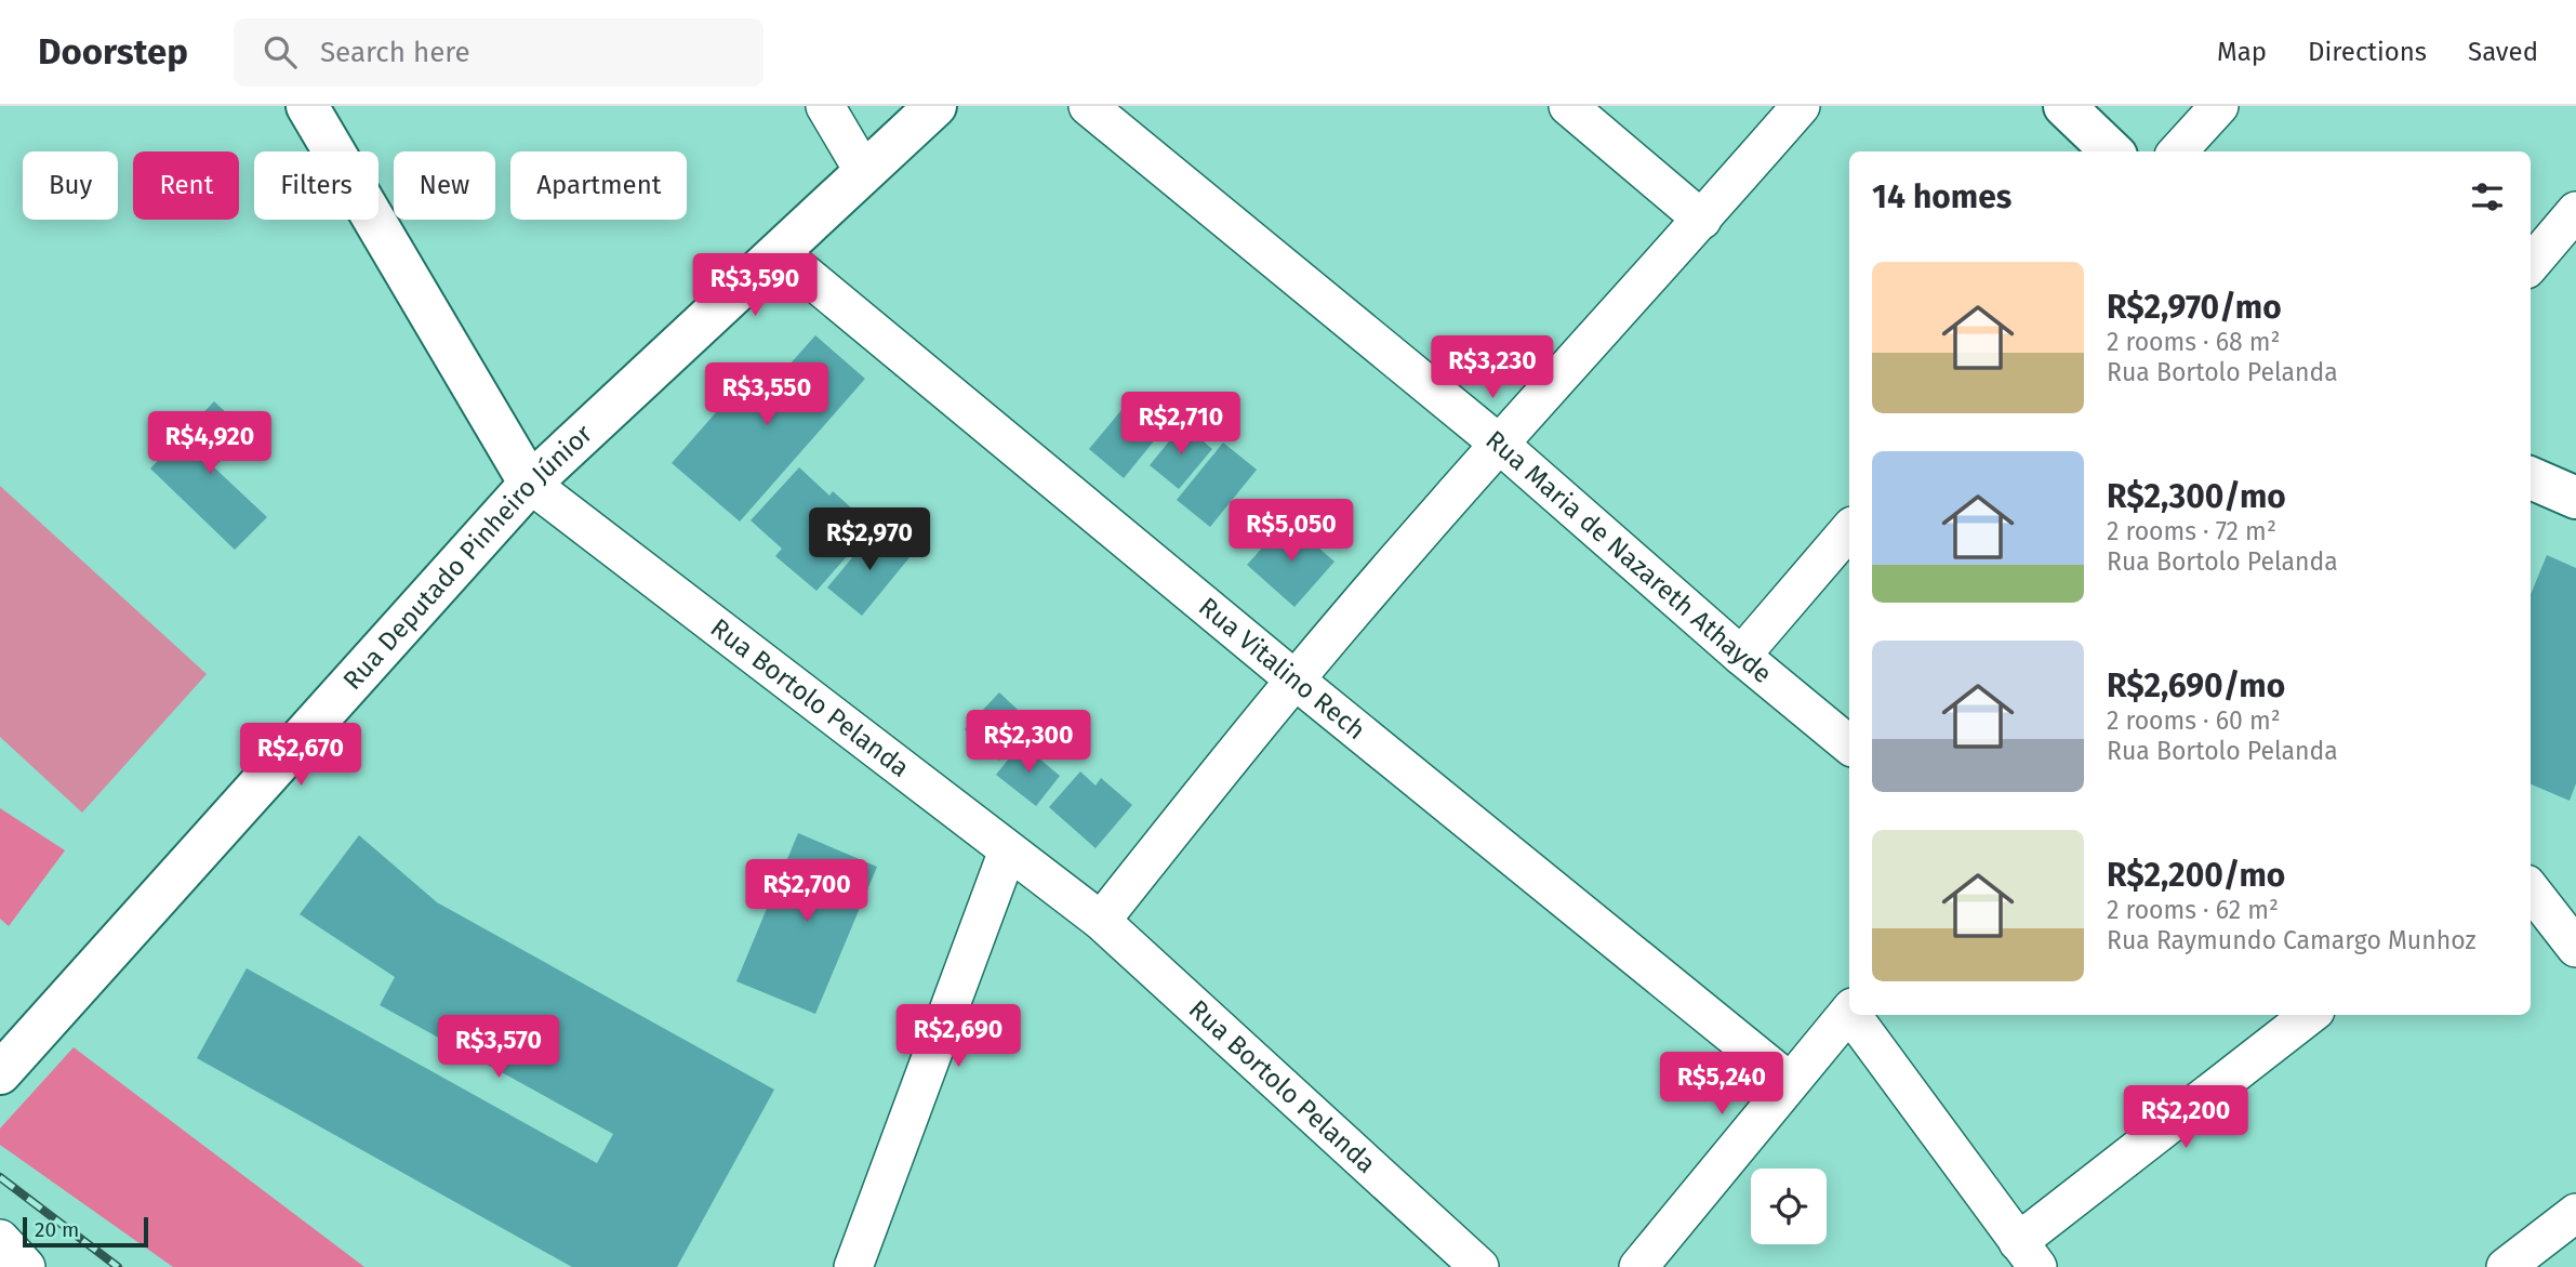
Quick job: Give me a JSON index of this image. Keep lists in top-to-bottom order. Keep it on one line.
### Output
{"streets":{"street":["Rua Maria de Nazareth Athayde","Rua Deputado Pinheiro Júnior","Rua Vitalino Rech","Rua Bortolo Pelanda"]},"crossings":[["Rua Deputado Pinheiro Júnior","Rua Vitalino Rech"],["Rua Deputado Pinheiro Júnior","Rua Bortolo Pelanda"]],"scale_bar":"20 m","page":{"header":"Doorstep","search":"Search here","nav":["Map","Directions","Saved"],"chip":["Buy","Rent","Filters","New","Apartment"],"heading":"14 homes","list":[{"name":"R$2,970/mo","note":"2 rooms · 68 m² · Rua Bortolo Pelanda"},{"name":"R$2,300/mo","note":"2 rooms · 72 m² · Rua Bortolo Pelanda"},{"name":"R$2,690/mo","note":"2 rooms · 60 m² · Rua Bortolo Pelanda"},{"name":"R$2,200/mo","note":"2 rooms · 62 m² · Rua Raymundo Camargo Munhoz"}],"price":["R$3,590","R$3,230","R$3,550","R$2,710","R$4,920","R$5,050","R$2,970","R$2,300","R$2,670","R$2,700","R$2,690","R$3,570","R$5,240","R$2,200"],"scale":"20 m"}}
